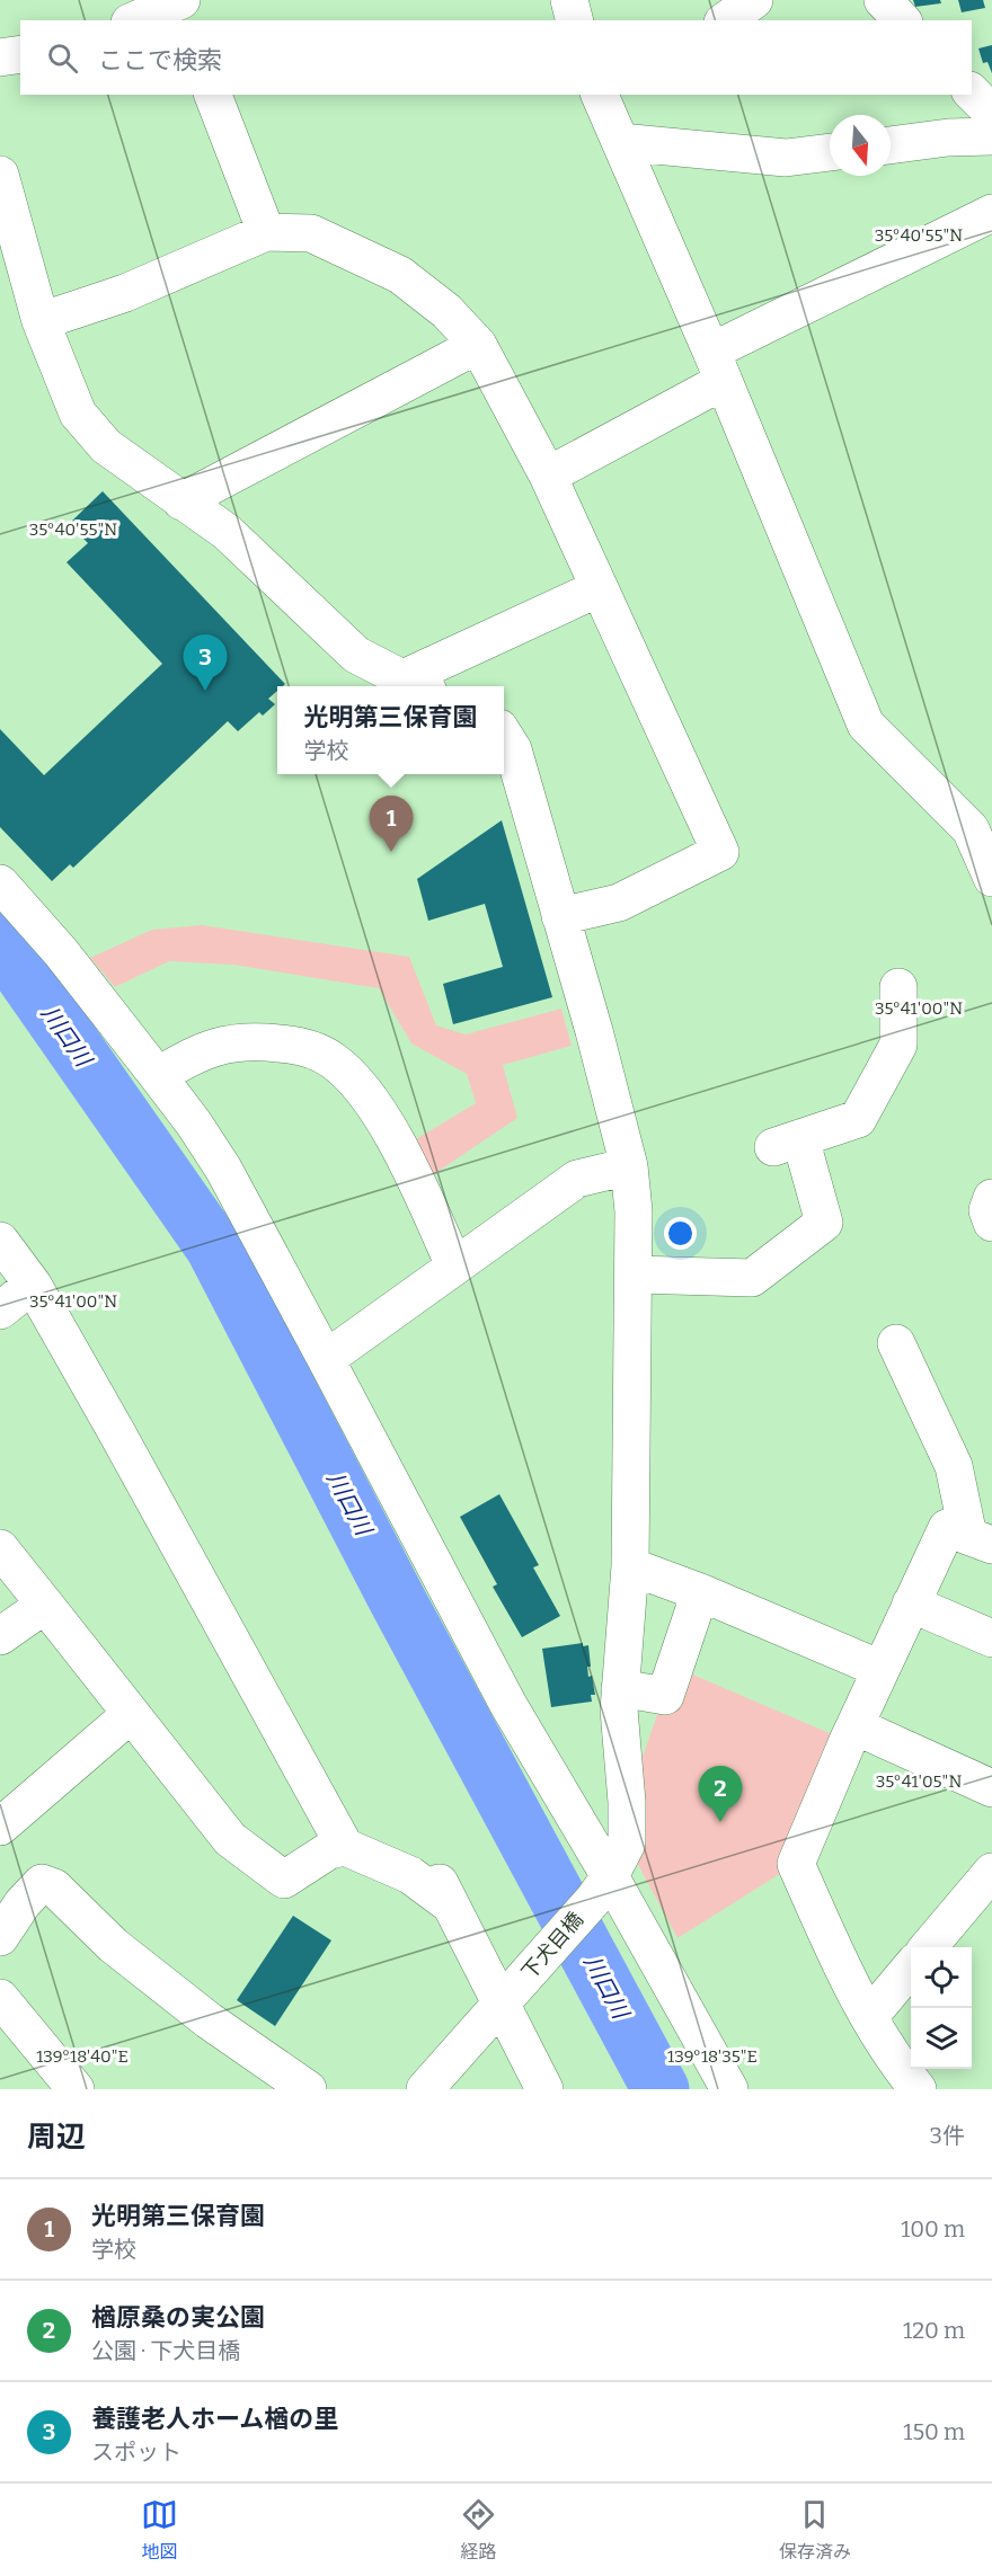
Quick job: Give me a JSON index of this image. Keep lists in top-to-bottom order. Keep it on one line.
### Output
{"streets":{"street":["下犬目橋"]},"water":["川口川"],"north":"bottom","page":{"search":"ここで検索","pins":["3","1","2"],"popup":["光明第三保育園","学校"],"heading":["周辺","3件"],"list":[{"mark":"1","name":"光明第三保育園","note":"学校","value":"100 m"},{"mark":"2","name":"楢原桑の実公園","note":"公園 · 下犬目橋","value":"120 m"},{"mark":"3","name":"養護老人ホーム楢の里","note":"スポット","value":"150 m"}],"nav":["地図","経路","保存済み"]},"coordinates":["35°40'55\"N","35°41'00\"N","35°41'05\"N","139°18'40\"E","139°18'35\"E"]}
